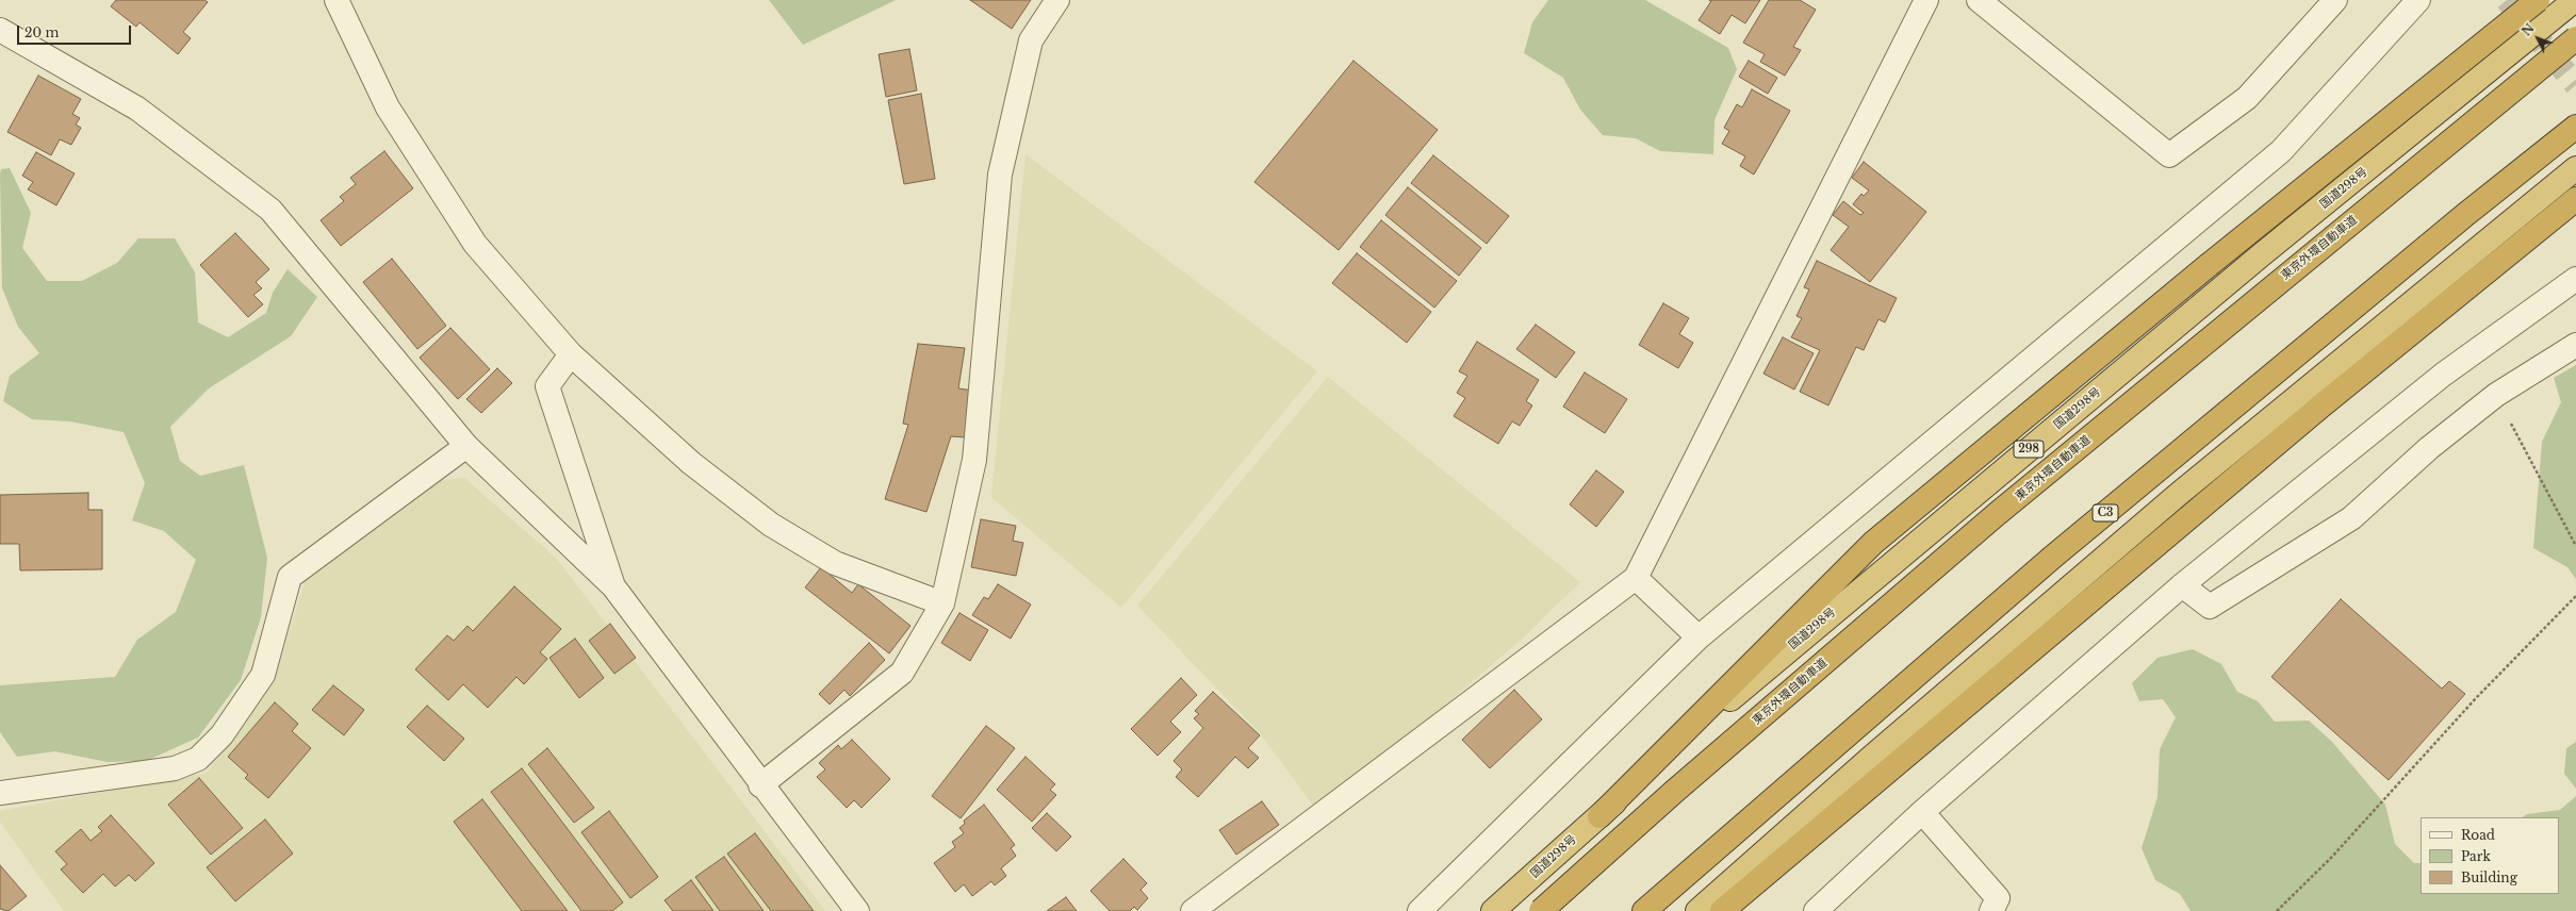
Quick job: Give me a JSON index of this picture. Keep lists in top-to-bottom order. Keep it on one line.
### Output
{"streets":{"highway":["国道298号","東京外環自動車道","298","C3"]},"legend":["Road","Park","Building"],"scale_bar":"20 m","north":"top left"}
